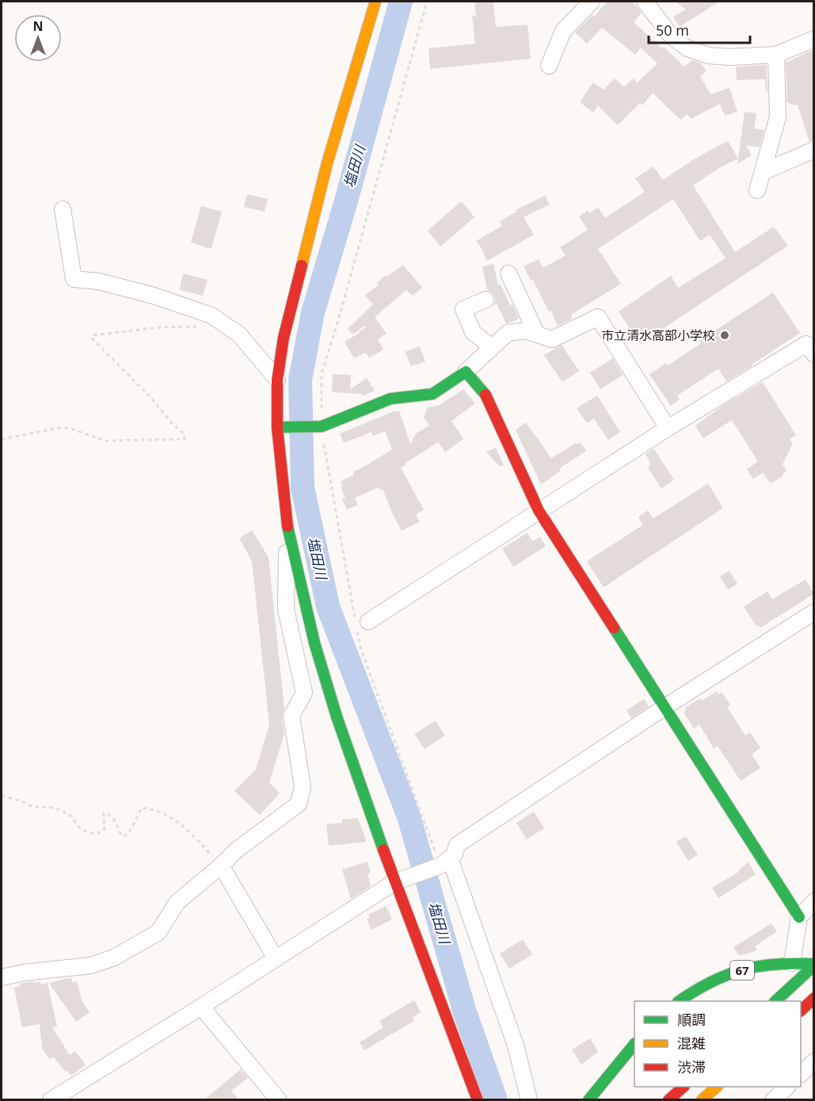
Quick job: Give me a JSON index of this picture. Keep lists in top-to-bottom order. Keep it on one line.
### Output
{"streets":{"main road":["67"]},"water":["塩田川"],"places":["市立清水高部小学校"],"legend":["順調","混雑","渋滞"],"scale_bar":"50 m","north":"top"}
